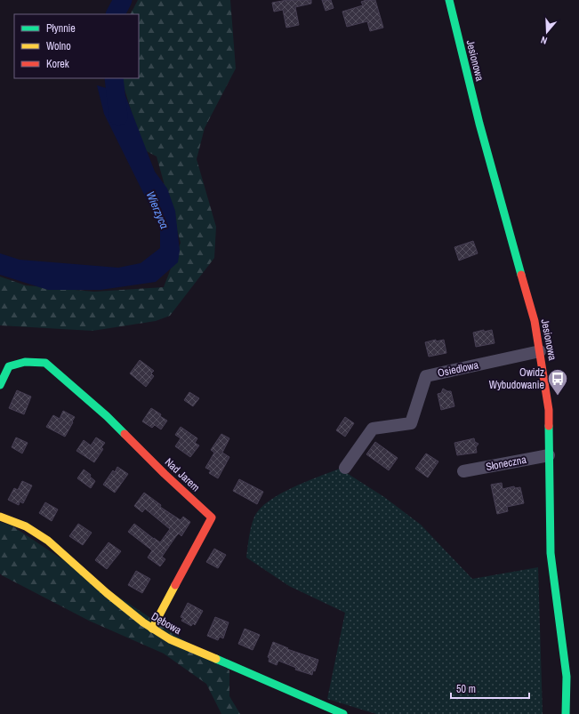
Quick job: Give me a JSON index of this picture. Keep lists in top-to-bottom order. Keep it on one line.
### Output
{"streets":{"street":["Jesionowa","Osiedlowa","Słoneczna","Nad Jarem","Dębowa"]},"crossings":[["Jesionowa","Osiedlowa"],["Jesionowa","Słoneczna"],["Nad Jarem","Dębowa"]],"water":["Wierzyca"],"places":{"bus stop":["Owidz Wybudowanie"]},"legend":["Płynnie","Wolno","Korek"],"scale_bar":"50 m","north":"bottom"}
